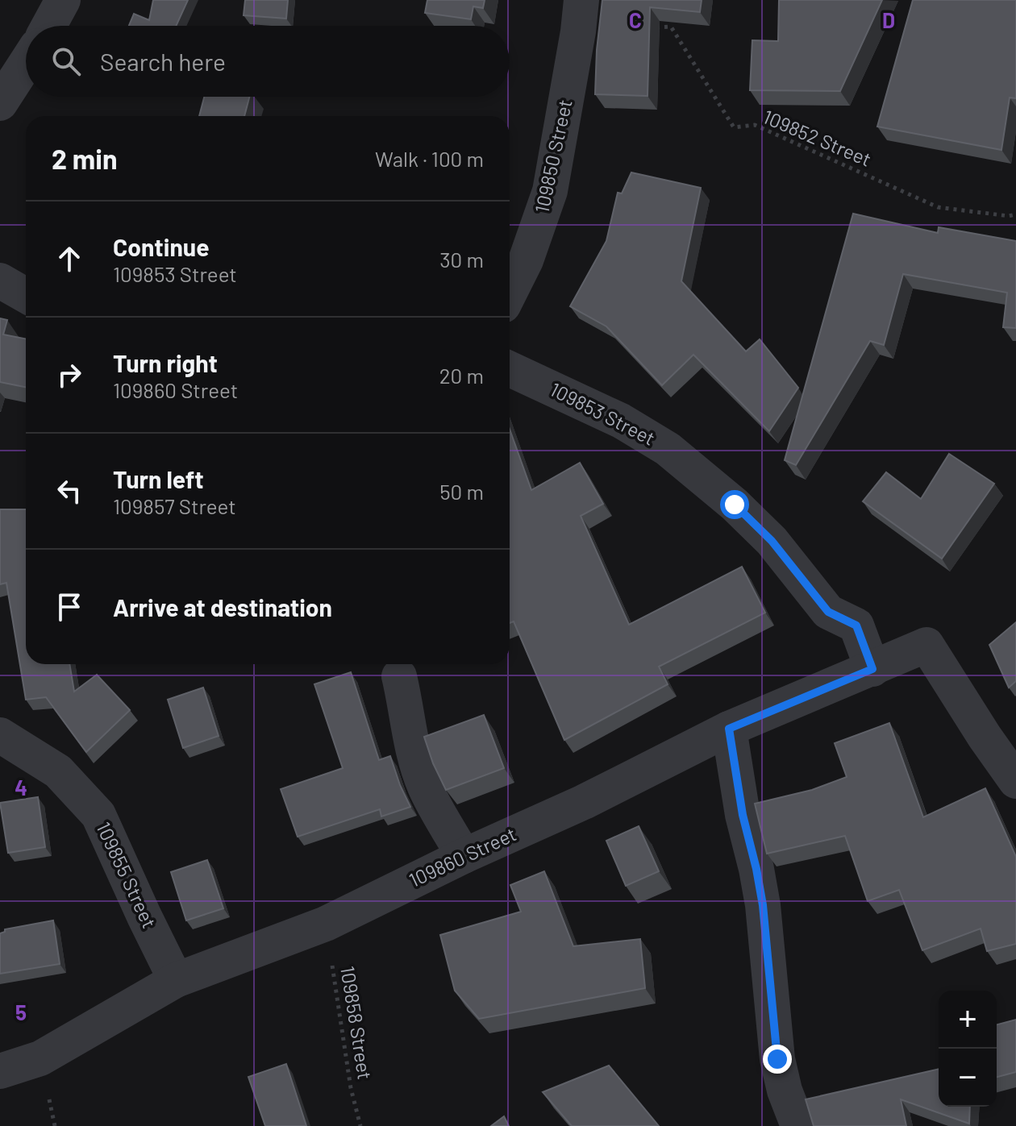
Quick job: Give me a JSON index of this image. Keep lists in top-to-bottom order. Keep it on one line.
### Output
{"streets":{"street":["109850 Street","109853 Street","109860 Street","109855 Street"],"path":["109852 Street","109858 Street"]},"crossings":[["109853 Street","109860 Street"],["109860 Street","109855 Street"],["109860 Street","109858 Street"]],"page":{"search":"Search here","heading":["2 min","Walk · 100 m"],"list":[["Continue","109853 Street","30 m"],["Turn right","109860 Street","20 m"],["Turn left","109857 Street","50 m"],"Arrive at destination"],"map_buttons":["+","−"]},"grid":{"columns":["C","D"],"rows":["4","5"]}}
